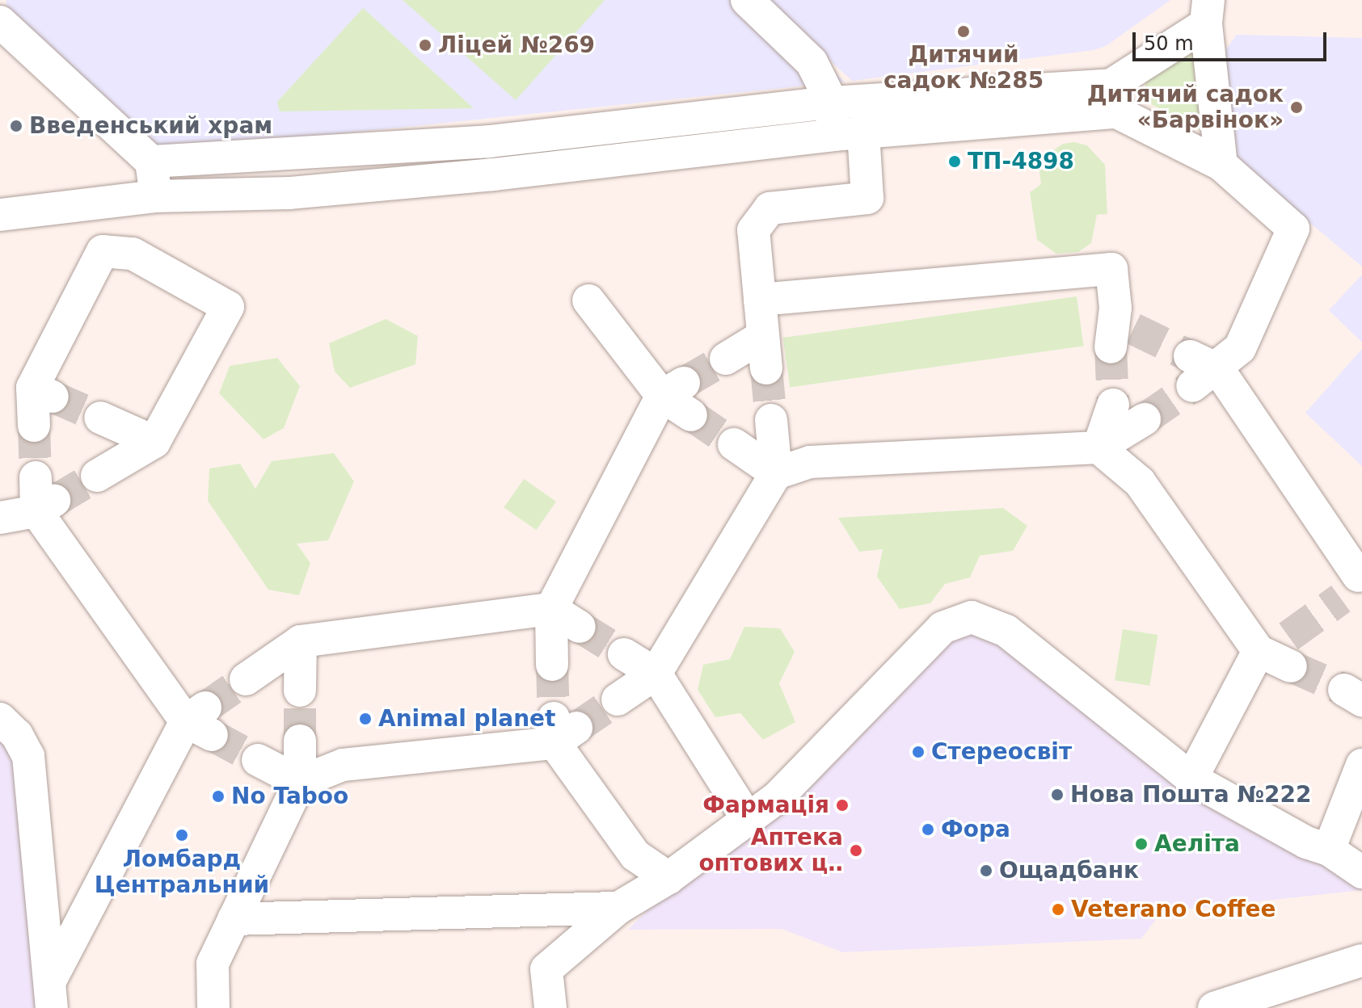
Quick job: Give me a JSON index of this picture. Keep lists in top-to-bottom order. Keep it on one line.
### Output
{"places":["Дитячий садок №285","Ліцей №269","Дитячий садок «Барвінок»","Введенський храм","ТП-4898","Animal planet","Стереосвіт","Нова Пошта №222","No Taboo","Фармація","Фора","Ломбард Центральний","Аеліта","Аптека оптових ц‥","Ощадбанк","Veterano Coffee"],"scale_bar":"50 m"}
